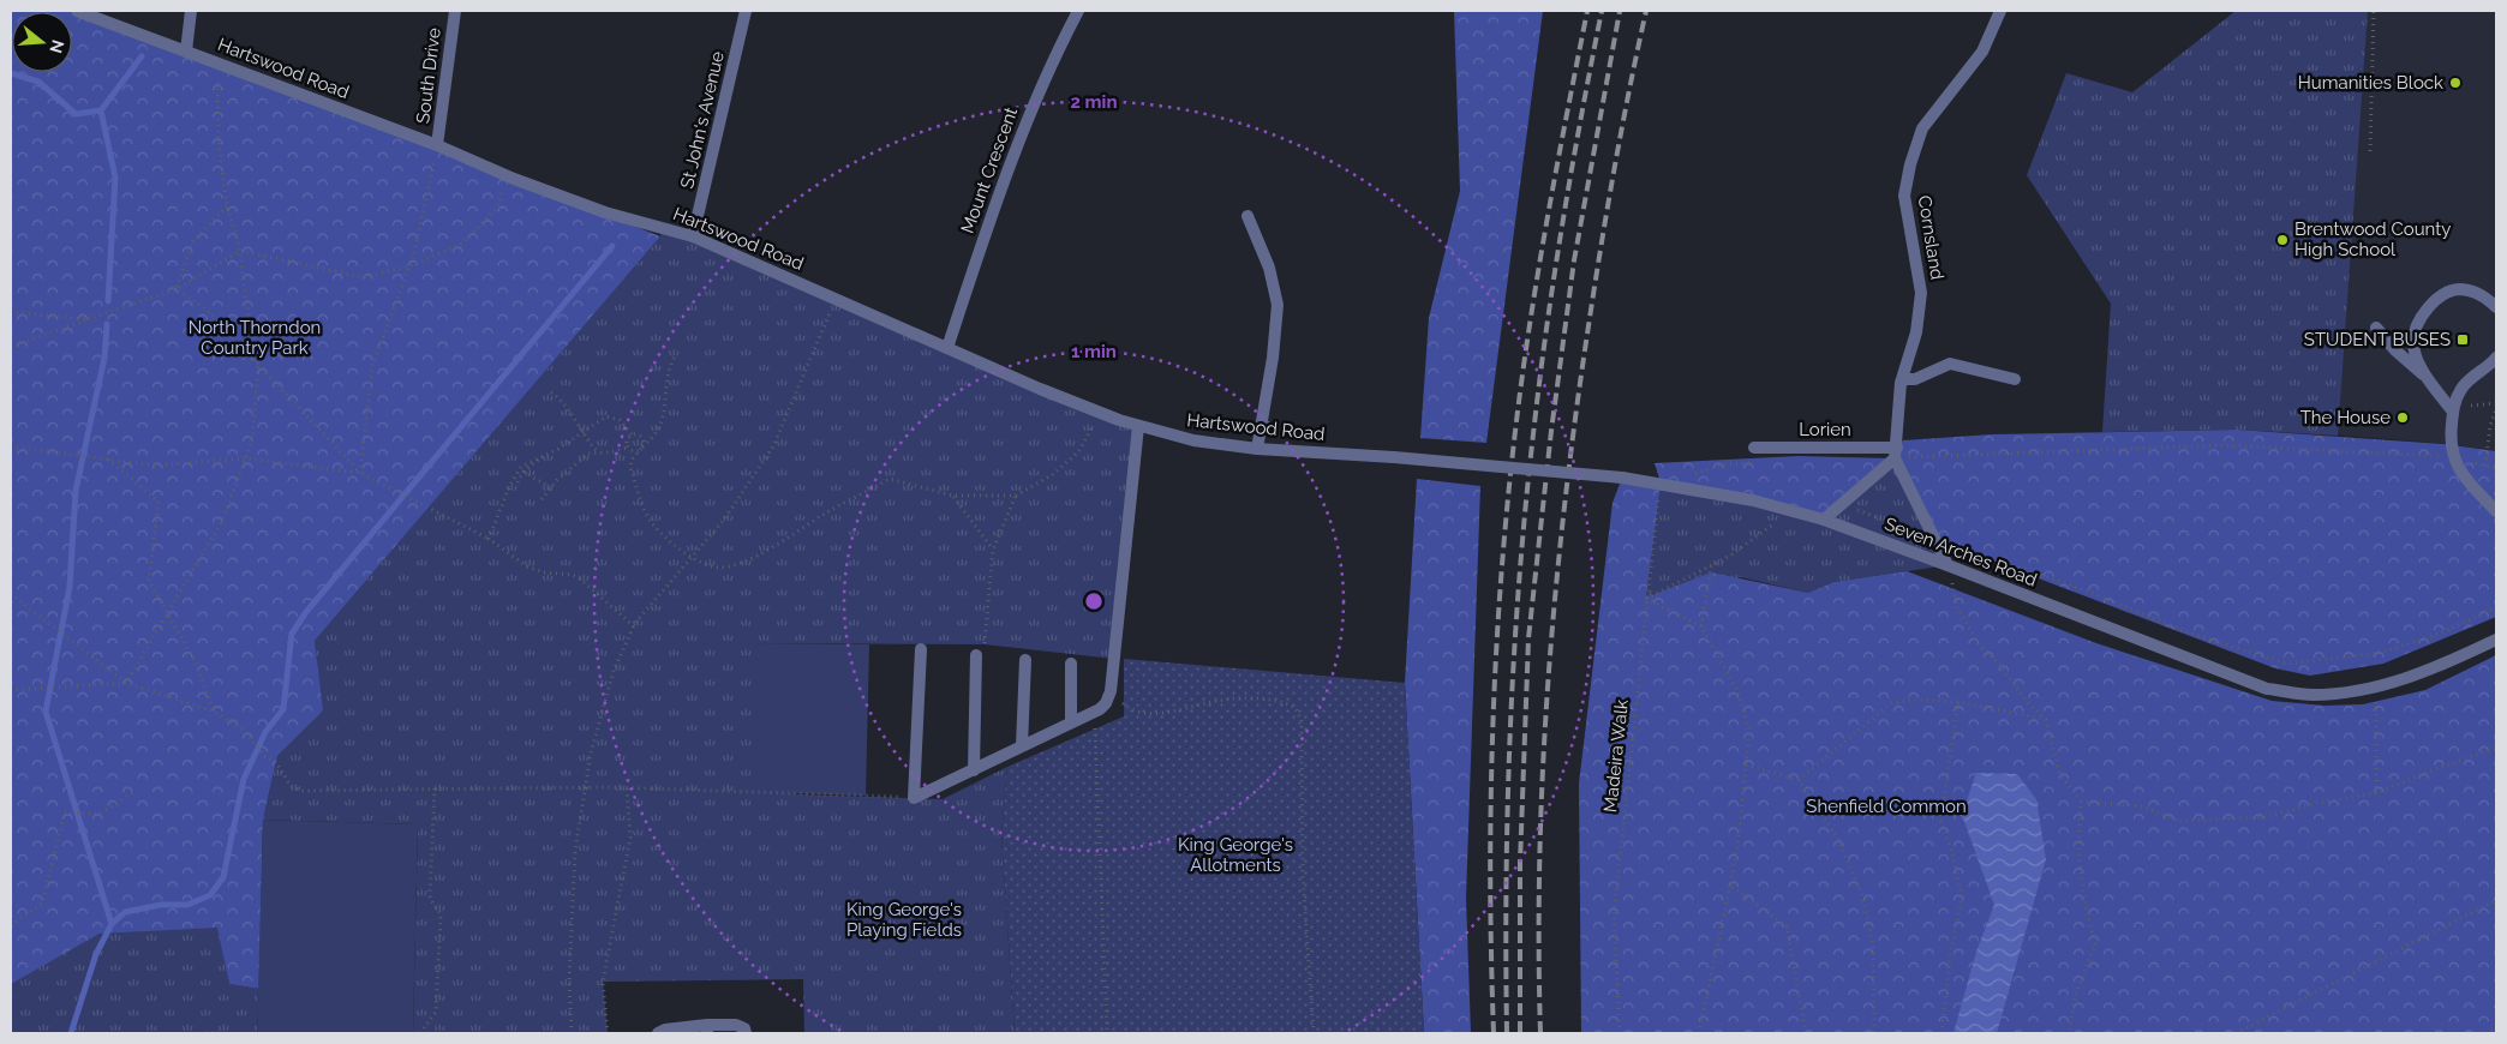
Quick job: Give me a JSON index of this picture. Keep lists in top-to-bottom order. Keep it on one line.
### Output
{"streets":{"street":["Hartswood Road","South Drive","St John's Avenue","Mount Crescent","Cornsland","Lorien","Seven Arches Road"],"path":["Madeira Walk"]},"crossings":[["Hartswood Road","South Drive"],["Hartswood Road","St John's Avenue"],["Hartswood Road","Mount Crescent"],["Hartswood Road","Seven Arches Road"],["Cornsland","Lorien"],["Cornsland","Seven Arches Road"],["Seven Arches Road","Madeira Walk"]],"parks":["North Thorndon Country Park","Shenfield Common","King George's Allotments","King George's Playing Fields"],"places":{"other":["Humanities Block","Brentwood County High School","The House"],"transit":["STUDENT BUSES"]},"north":"right","rings":["2 min","1 min"]}
